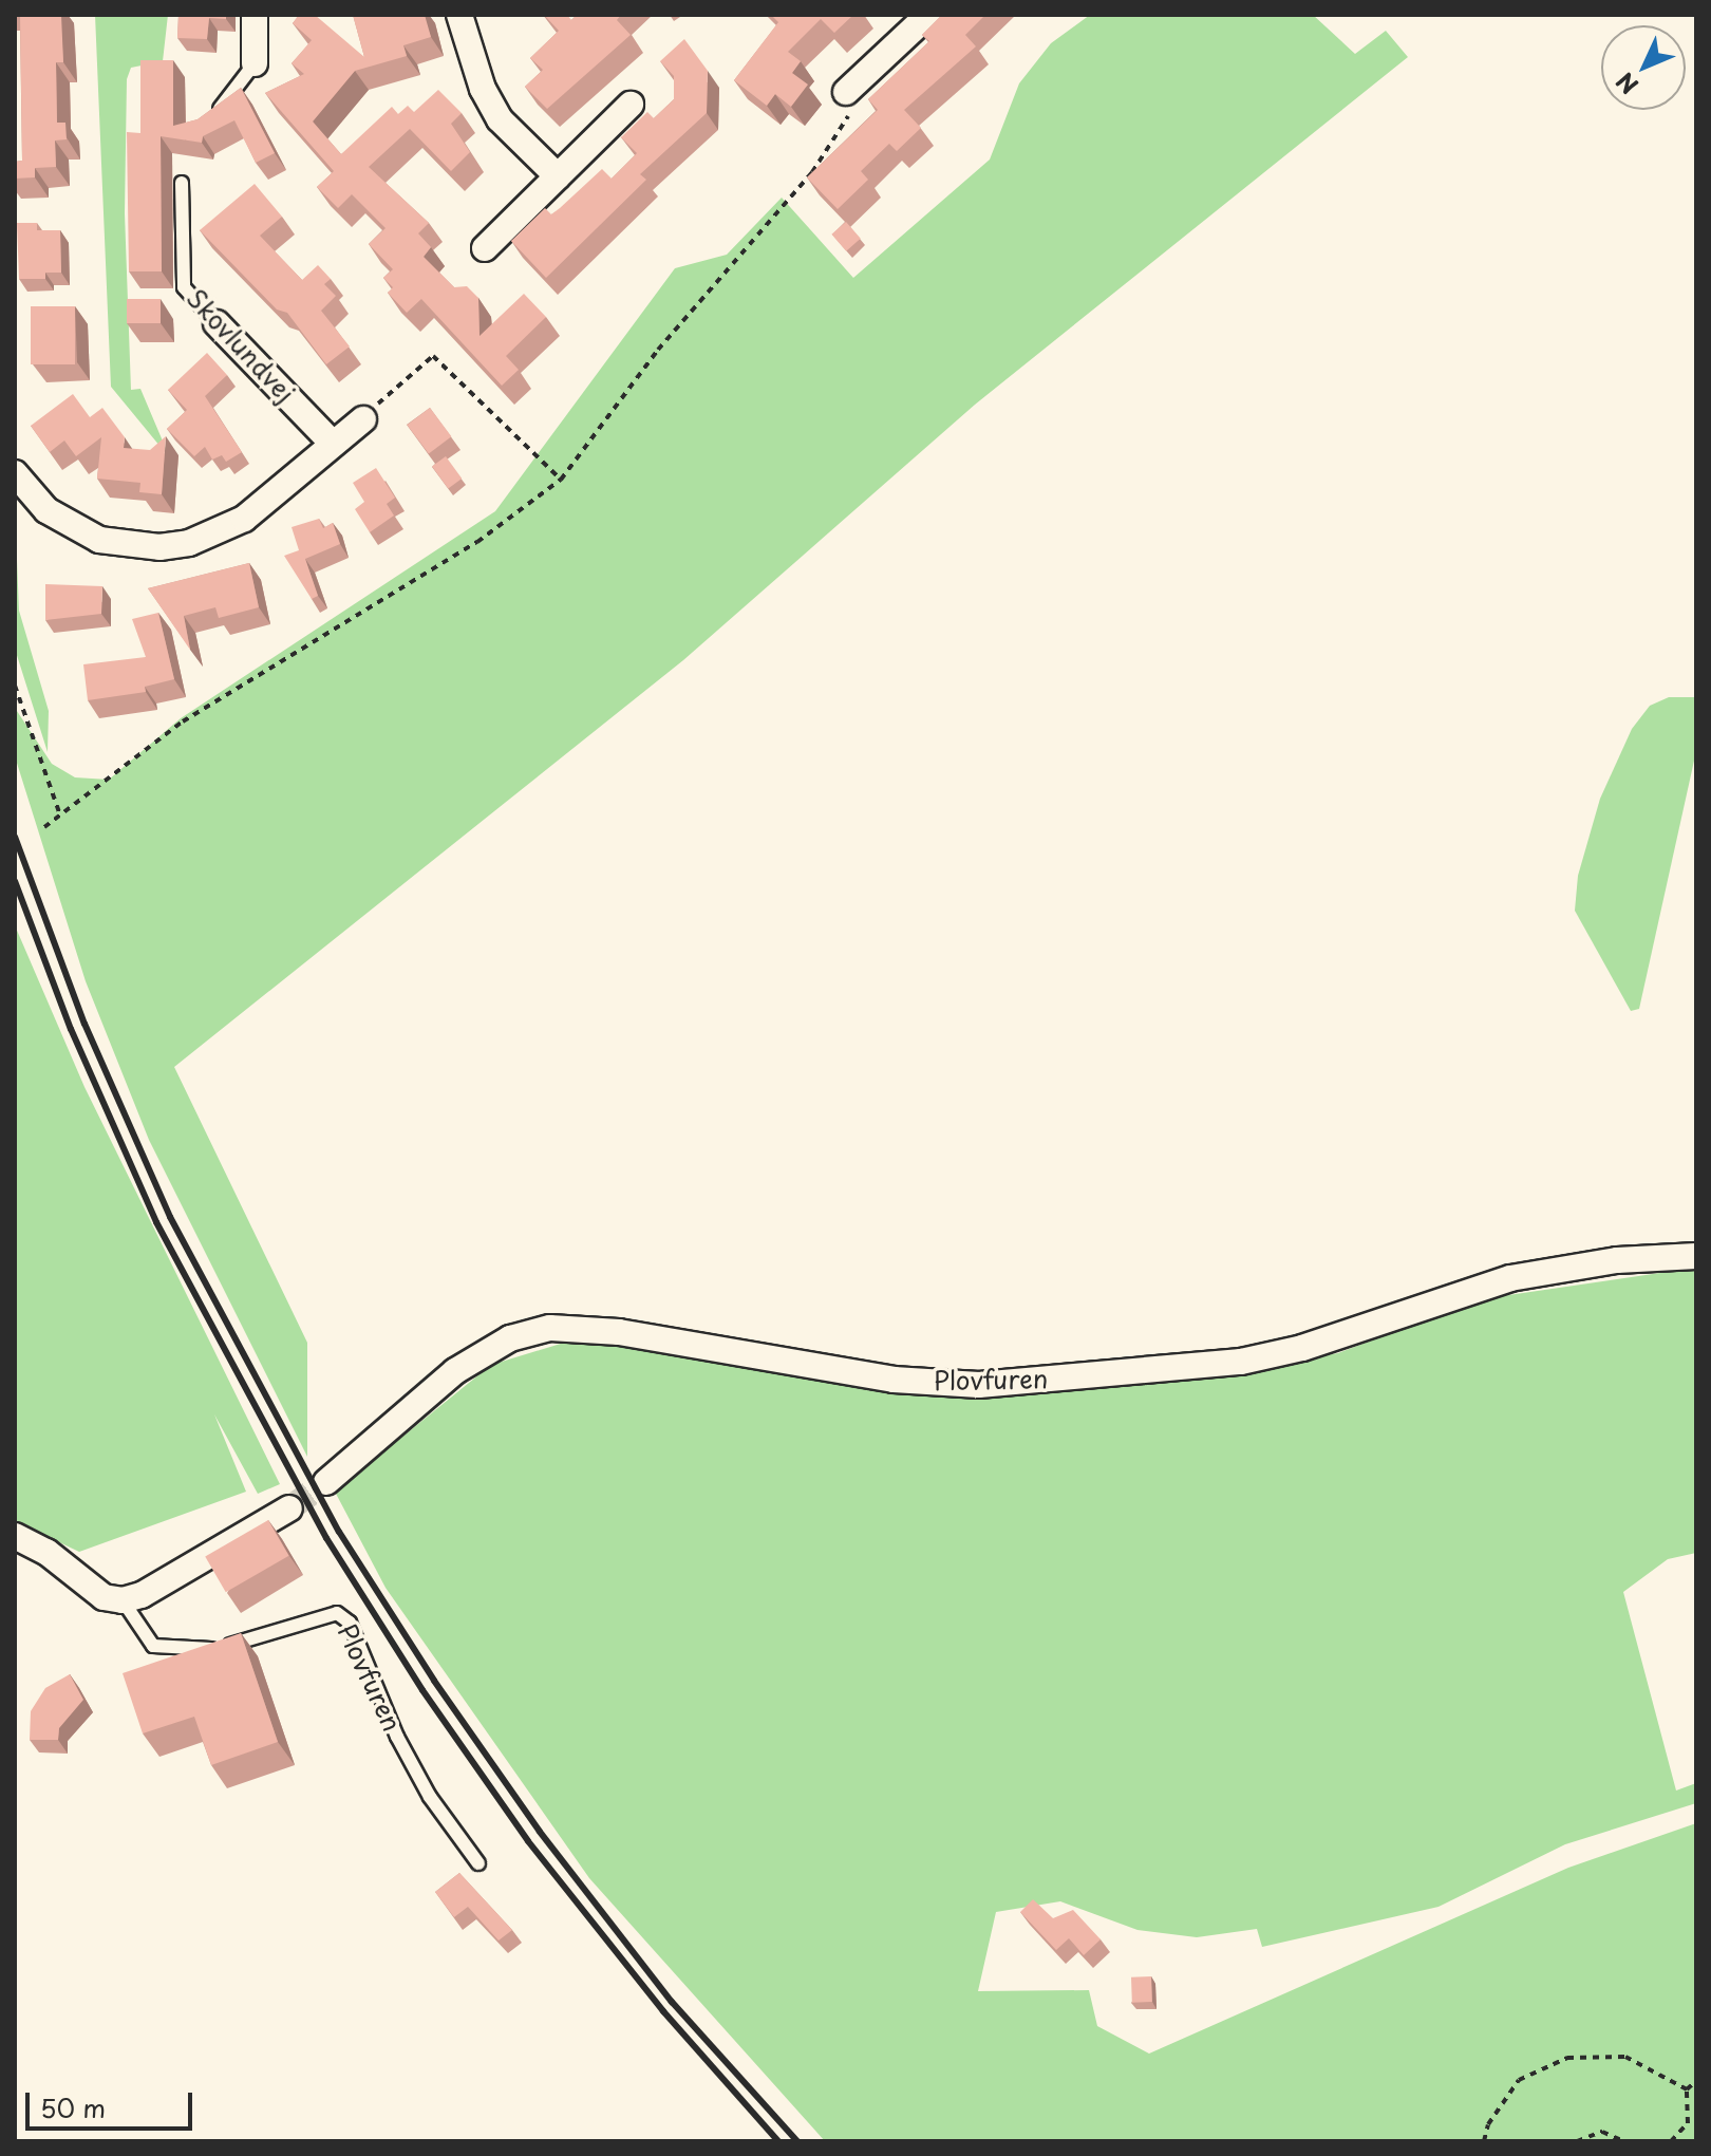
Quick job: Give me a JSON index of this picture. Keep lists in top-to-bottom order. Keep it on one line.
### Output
{"streets":{"street":["Skovlundvej","Plovfuren"]},"scale_bar":"50 m","north":"bottom left"}
